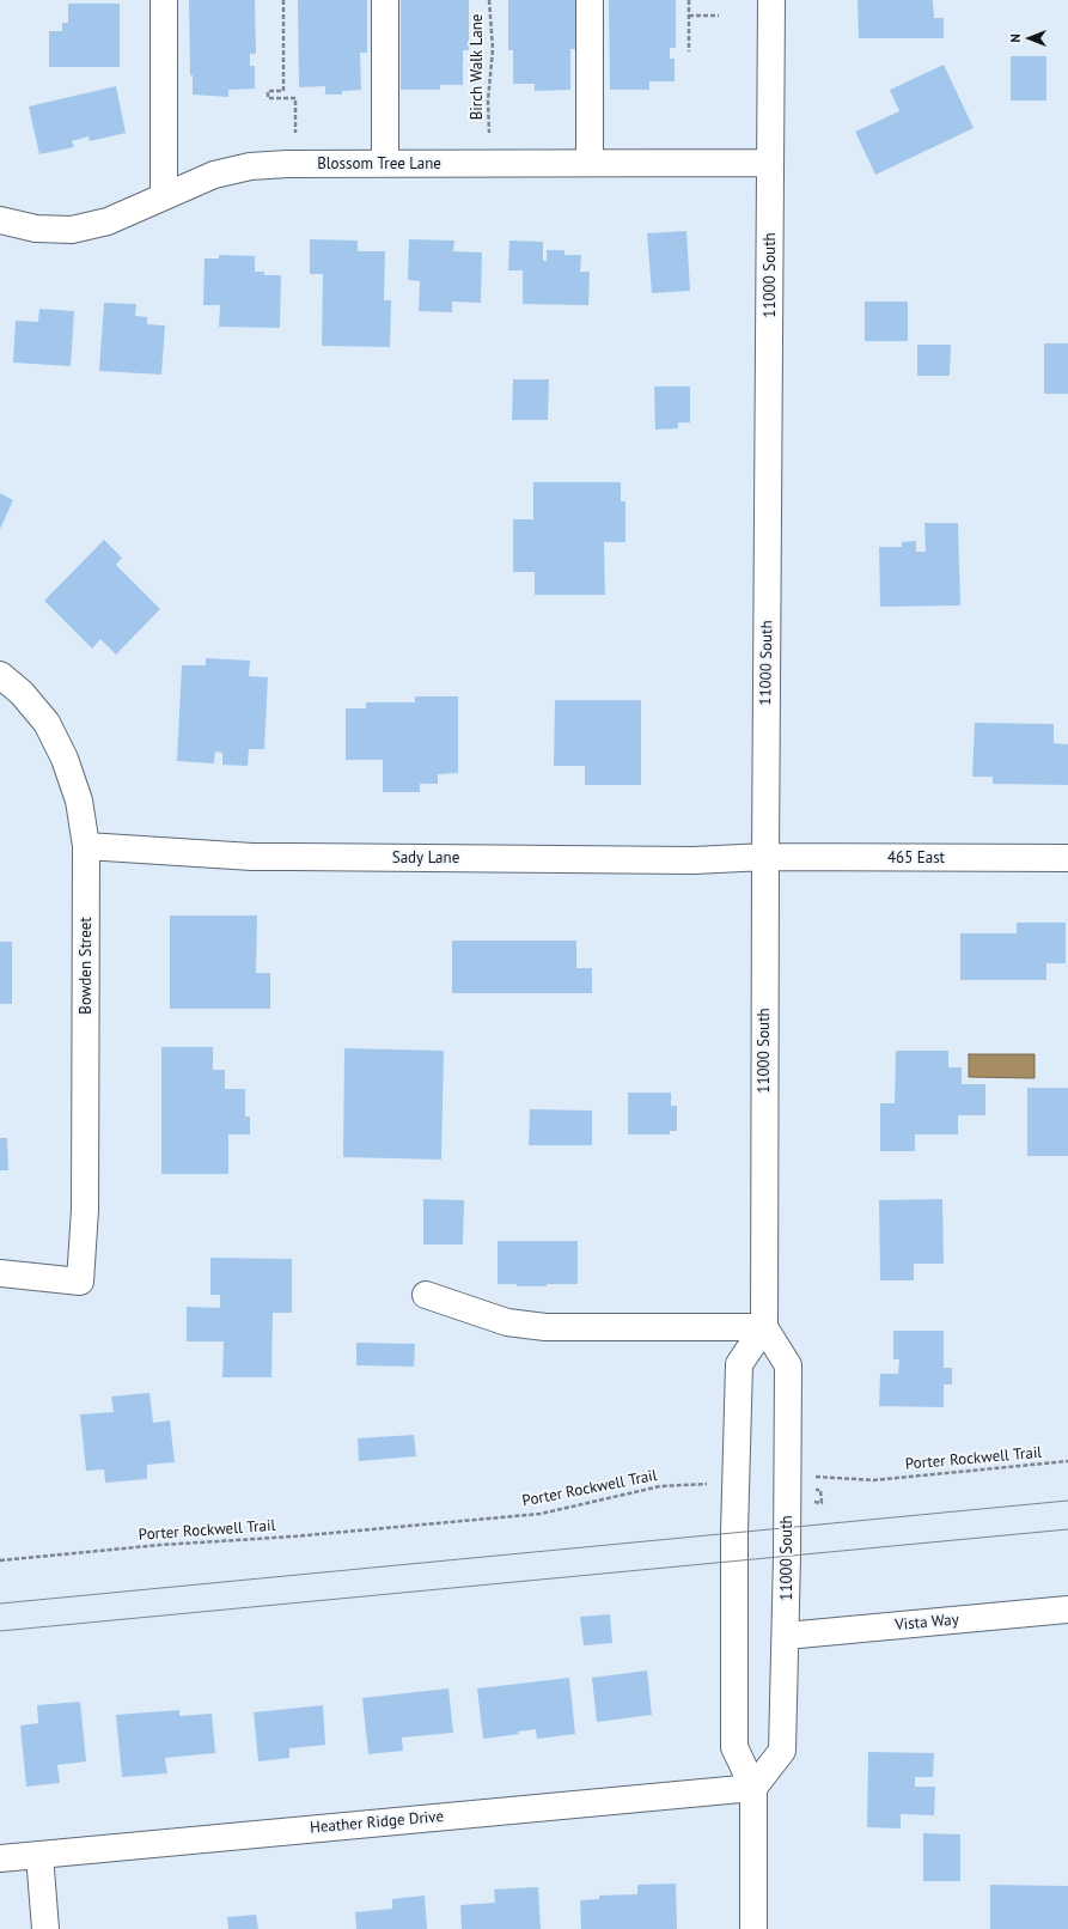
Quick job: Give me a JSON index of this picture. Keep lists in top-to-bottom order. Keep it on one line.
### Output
{"streets":{"street":["Blossom Tree Lane","11000 South","Sady Lane","465 East","Bowden Street","Vista Way","Heather Ridge Drive"],"path":["Birch Walk Lane","Porter Rockwell Trail"]},"crossings":[["Blossom Tree Lane","11000 South"],["11000 South","Sady Lane"],["11000 South","465 East"],["11000 South","Porter Rockwell Trail"],["11000 South","Vista Way"],["11000 South","Heather Ridge Drive"],["Sady Lane","465 East"],["Sady Lane","Bowden Street"]],"north":"left"}
